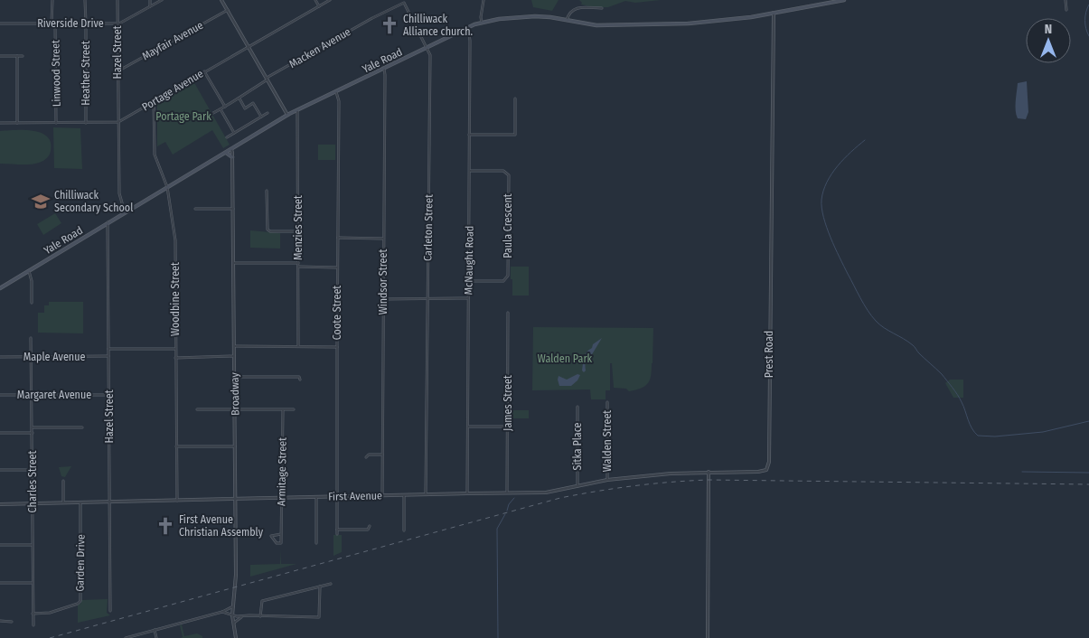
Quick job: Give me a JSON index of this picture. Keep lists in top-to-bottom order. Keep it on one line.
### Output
{"streets":{"main road":["Yale Road"],"street":["Riverside Drive","Mayfair Avenue","Macken Avenue","Hazel Street","Linwood Street","Heather Street","Portage Avenue","Paula Crescent","Menzies Street","Carleton Street","McNaught Road","Windsor Street","Woodbine Street","Coote Street","Prest Road","Maple Avenue","Broadway","Margaret Avenue","James Street","Walden Street","Sitka Place","Armitage Street","Charles Street","First Avenue","Garden Drive"]},"crossings":[["Riverside Drive","Hazel Street"],["Riverside Drive","Linwood Street"],["Riverside Drive","Heather Street"],["Mayfair Avenue","Hazel Street"],["Macken Avenue","Carleton Street"],["Hazel Street","Yale Road"],["Hazel Street","Portage Avenue"],["Hazel Street","Maple Avenue"],["Hazel Street","Margaret Avenue"],["Hazel Street","First Avenue"],["Yale Road","Menzies Street"],["Yale Road","Carleton Street"],["Yale Road","McNaught Road"],["Yale Road","Windsor Street"],["Yale Road","Woodbine Street"],["Yale Road","Coote Street"],["Yale Road","Prest Road"],["Yale Road","Broadway"],["Linwood Street","Portage Avenue"],["Heather Street","Portage Avenue"],["Portage Avenue","Woodbine Street"],["Paula Crescent","McNaught Road"],["Carleton Street","First Avenue"],["McNaught Road","First Avenue"],["Windsor Street","First Avenue"],["Woodbine Street","First Avenue"],["Coote Street","First Avenue"],["Prest Road","First Avenue"],["Maple Avenue","Charles Street"],["Broadway","First Avenue"],["Margaret Avenue","Charles Street"],["James Street","First Avenue"],["Walden Street","First Avenue"],["Sitka Place","First Avenue"],["Armitage Street","First Avenue"],["Charles Street","First Avenue"],["Charles Street","Garden Drive"],["First Avenue","Garden Drive"]],"parks":["Portage Park","Walden Park"],"places":{"church":["Chilliwack Alliance church.","First Avenue Christian Assembly"],"school or university":["Chilliwack Secondary School"]},"north":"top"}
